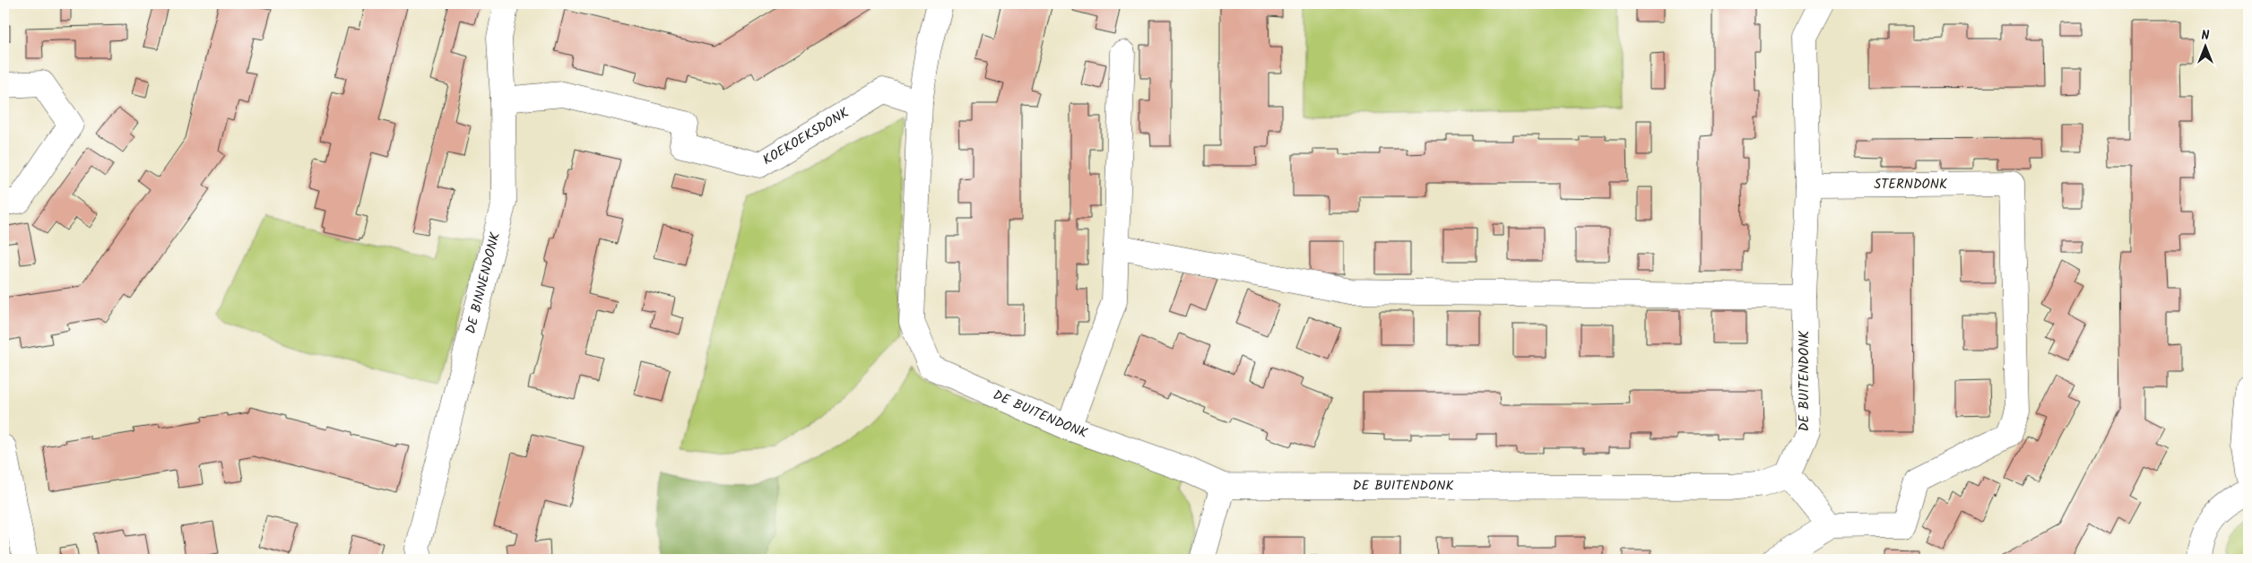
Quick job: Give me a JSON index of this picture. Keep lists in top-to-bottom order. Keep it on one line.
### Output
{"streets":{"street":["KOEKOEKSDONK","STERNDONK","DE BINNENDONK","DE BUITENDONK"]},"crossings":[["KOEKOEKSDONK","DE BINNENDONK"],["KOEKOEKSDONK","DE BUITENDONK"],["STERNDONK","DE BUITENDONK"]],"north":"top"}
